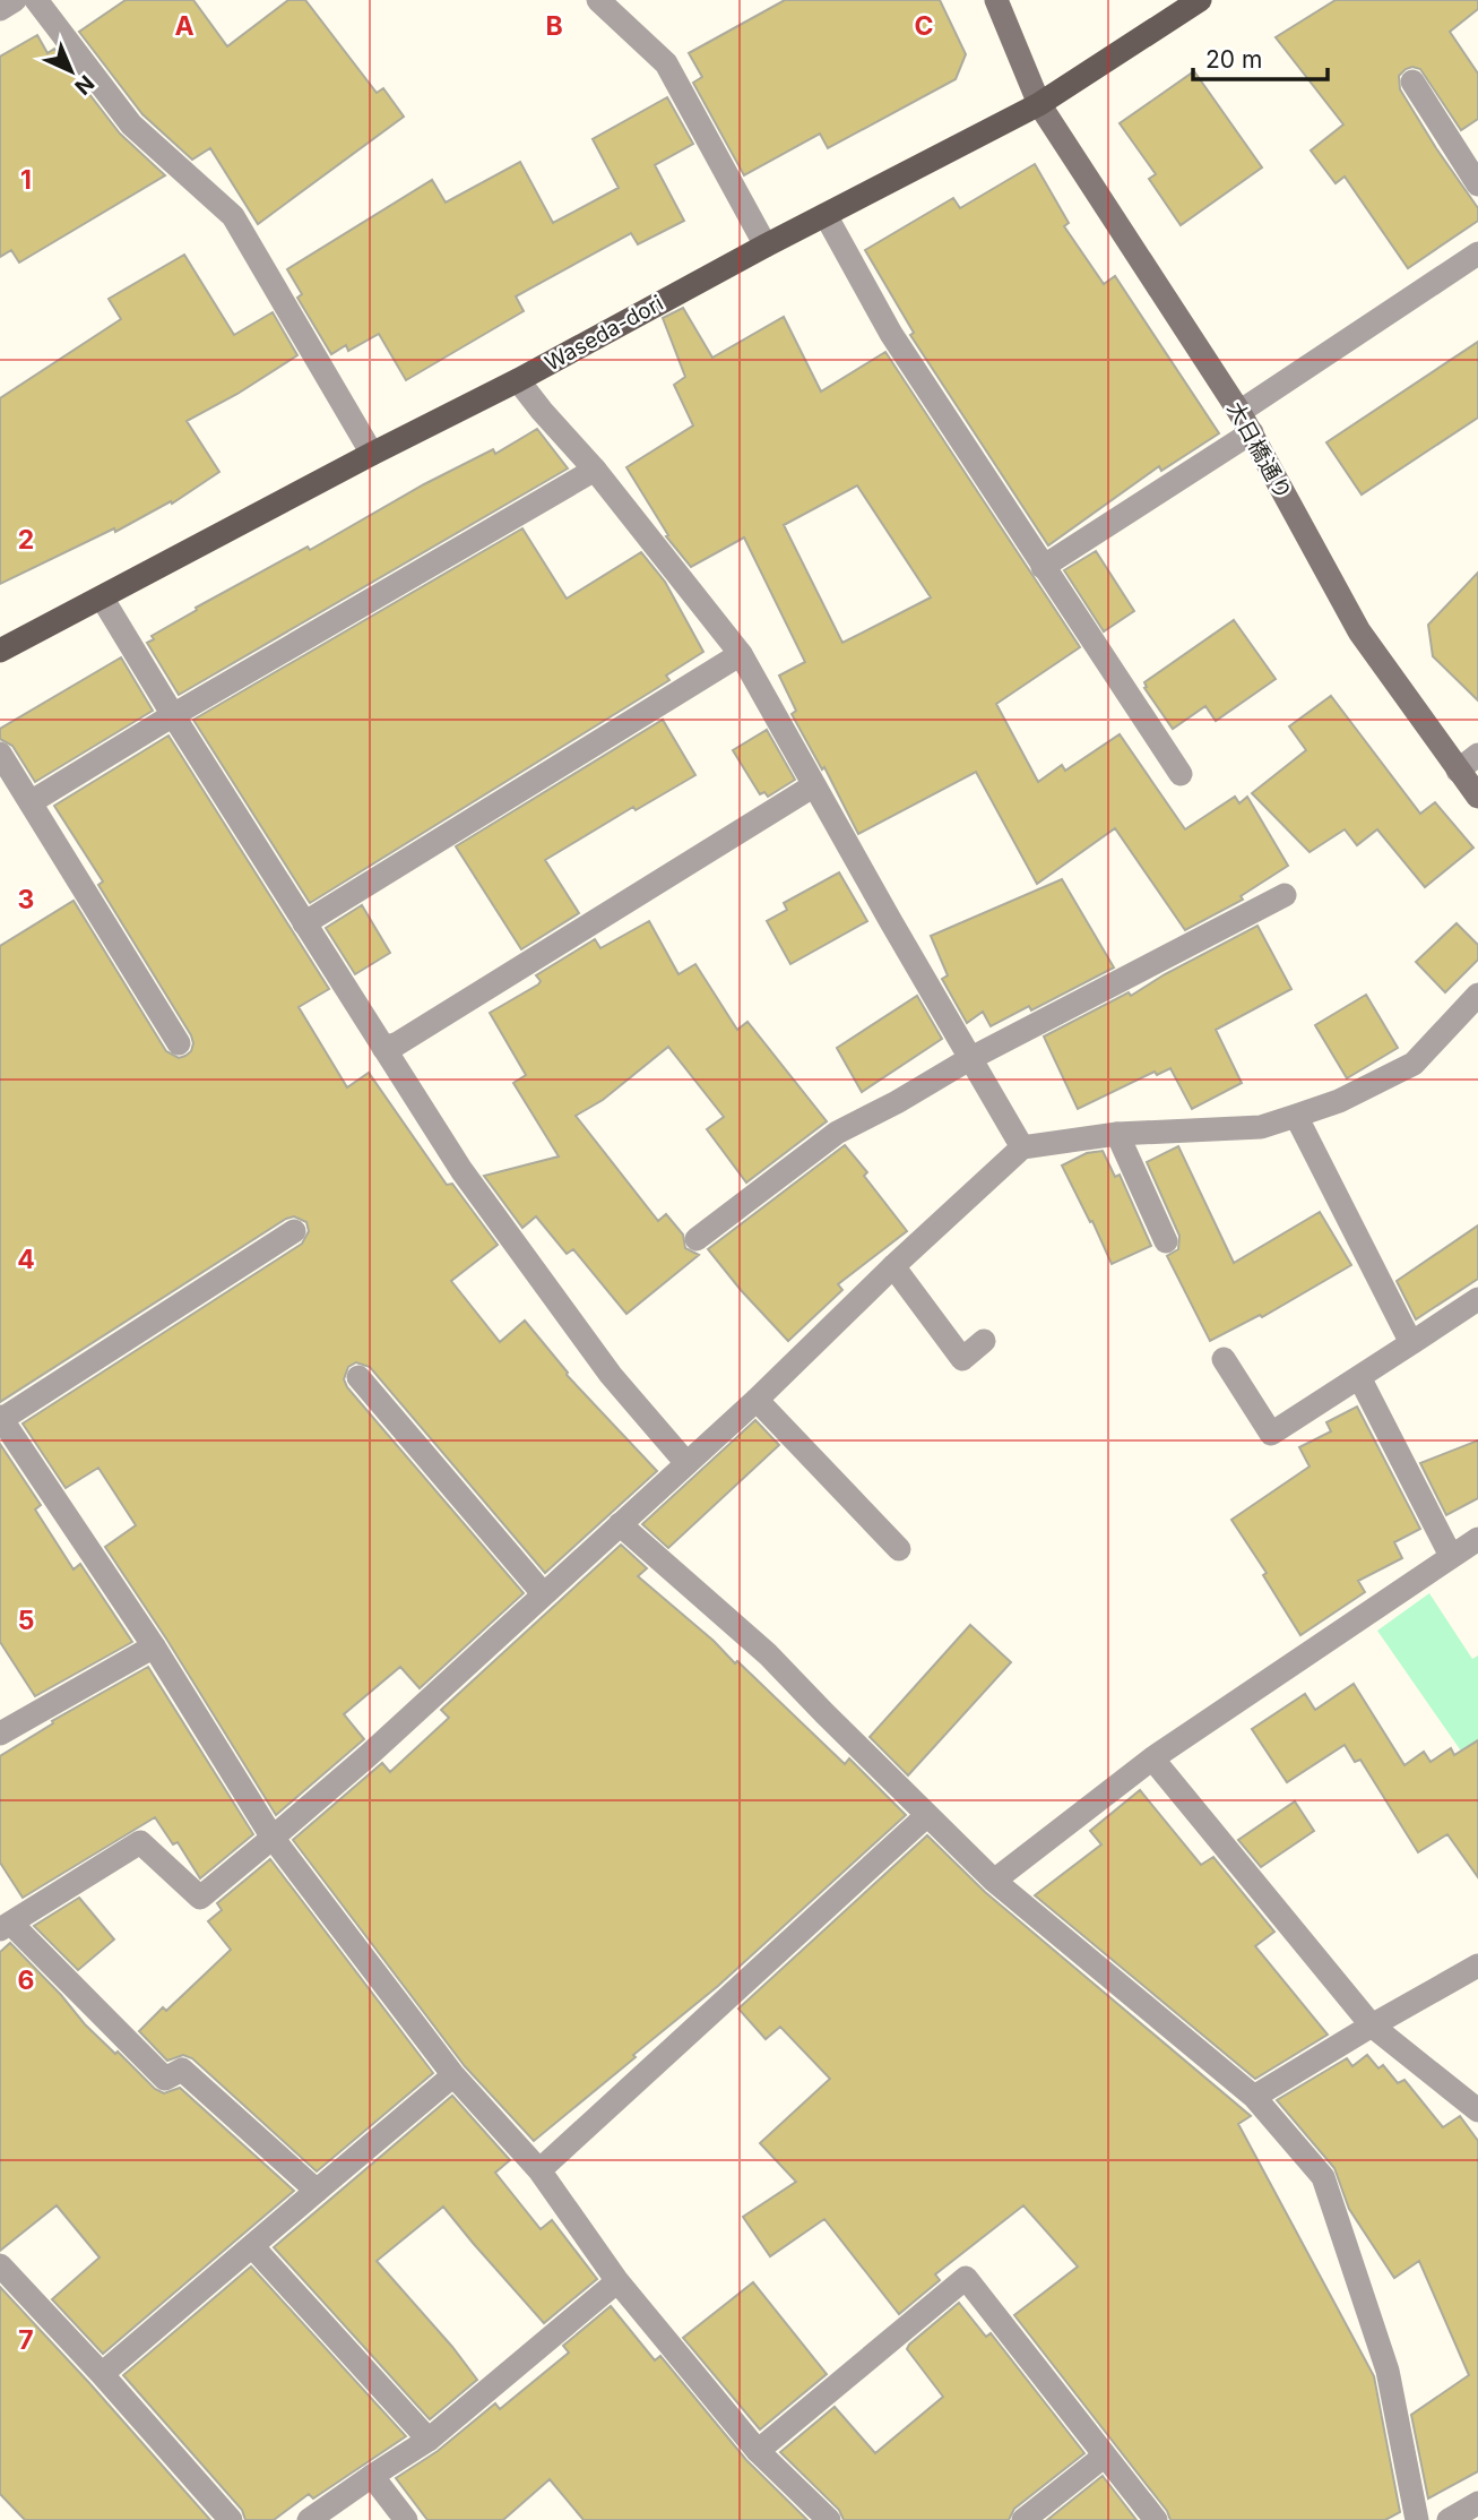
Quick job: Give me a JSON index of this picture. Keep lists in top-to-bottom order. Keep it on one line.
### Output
{"streets":{"main road":["Waseda-dori"],"street":["大日橋通り"]},"crossings":[["Waseda-dori","大日橋通り"]],"scale_bar":"20 m","north":"bottom right","grid":{"columns":["A","B","C"],"rows":["1","2","3","4","5","6","7"]}}
